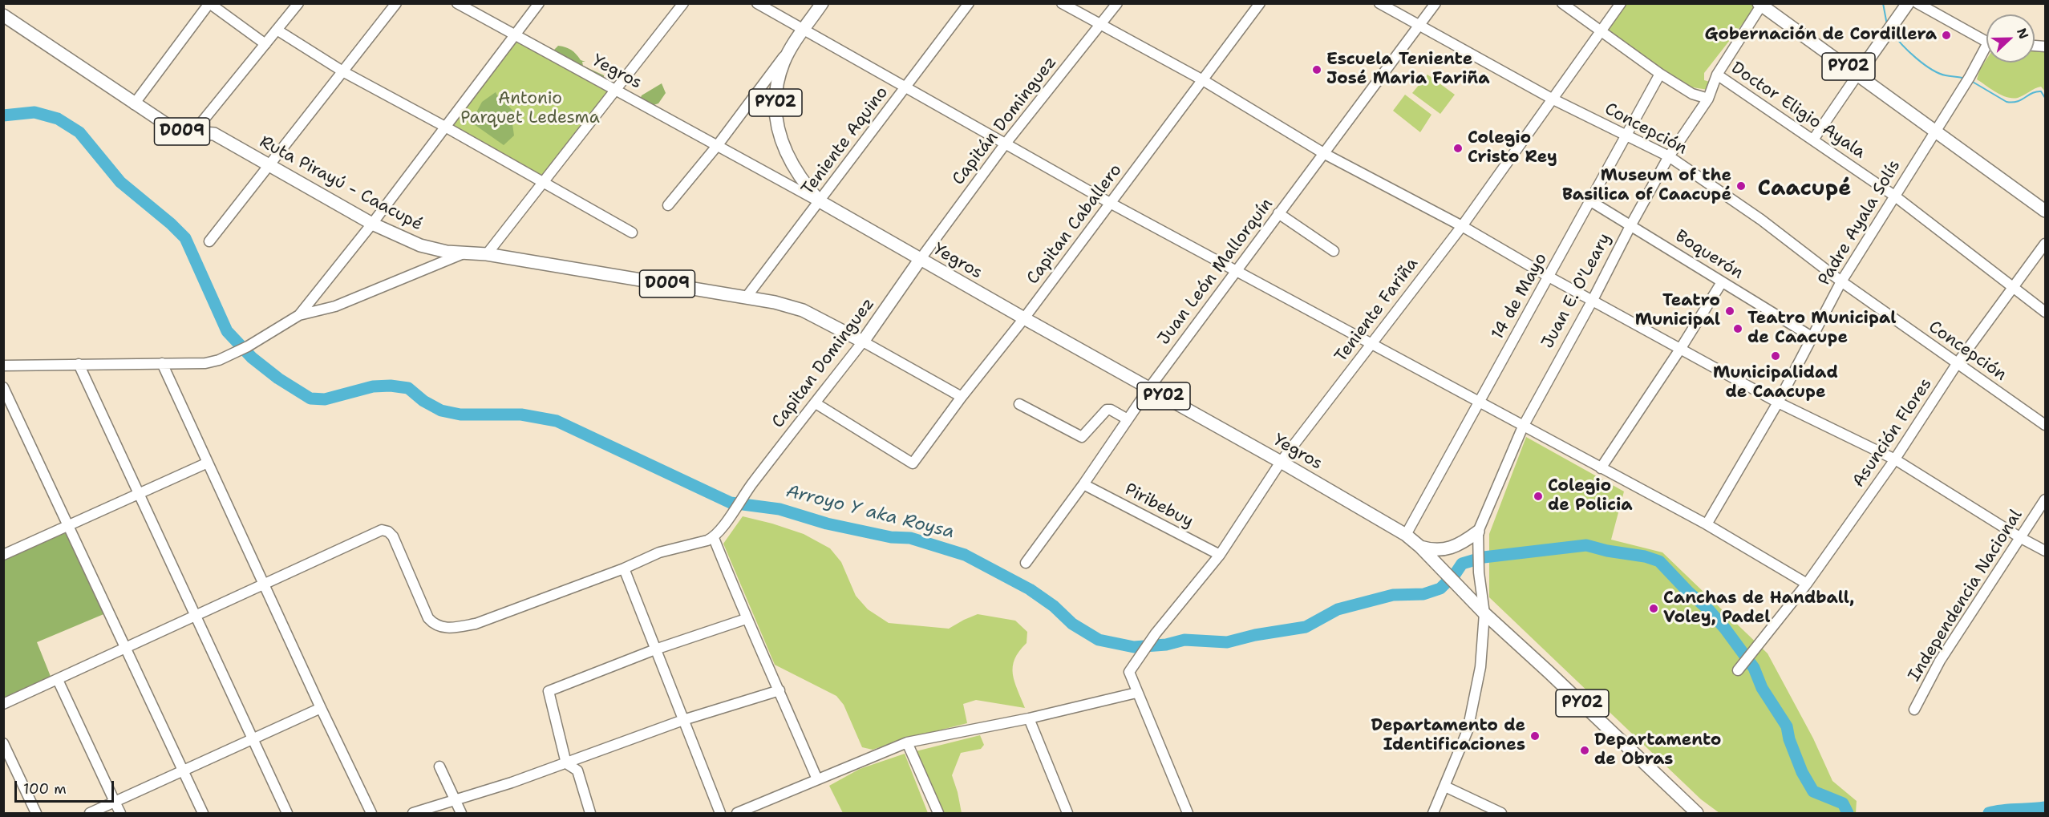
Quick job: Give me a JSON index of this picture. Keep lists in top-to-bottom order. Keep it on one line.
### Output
{"streets":{"main road":["PY02","Yegros","D009","Ruta Pirayú - Caacupé","Capitan Dominguez"],"street":["Doctor Eligio Ayala","Capitán Dominguez","Concepción","Teniente Aquino","Padre Ayala Solís","Capitan Caballero","Boquerón","Juan León Mallorquín","Juan E. O'Leary","14 de Mayo","Teniente Fariña","Asunción Flores","Piribebuy","Independencia Nacional"]},"crossings":[["PY02","Yegros"],["PY02","Teniente Aquino"],["PY02","Padre Ayala Solís"],["PY02","Juan E. O'Leary"],["Yegros","Capitán Dominguez"],["Yegros","Teniente Aquino"],["Yegros","Capitan Caballero"],["Yegros","Juan León Mallorquín"],["Yegros","Juan E. O'Leary"],["Yegros","14 de Mayo"],["Yegros","Teniente Fariña"],["Yegros","Capitan Dominguez"],["Doctor Eligio Ayala","Padre Ayala Solís"],["Doctor Eligio Ayala","Juan E. O'Leary"],["Doctor Eligio Ayala","Asunción Flores"],["Capitán Dominguez","Capitan Dominguez"],["Concepción","Padre Ayala Solís"],["Concepción","Juan León Mallorquín"],["Concepción","Juan E. O'Leary"],["Concepción","14 de Mayo"],["Concepción","Teniente Fariña"],["Concepción","Asunción Flores"],["Teniente Aquino","Ruta Pirayú - Caacupé"],["Ruta Pirayú - Caacupé","Capitan Dominguez"],["Padre Ayala Solís","Boquerón"],["Capitan Caballero","Capitan Dominguez"],["Boquerón","Juan E. O'Leary"],["Boquerón","14 de Mayo"],["Juan León Mallorquín","Piribebuy"],["Teniente Fariña","Piribebuy"]],"districts":["Caacupé"],"water":["Arroyo Y aka Roysa"],"parks":["Antonio Parquet Ledesma"],"places":["Gobernación de Cordillera","Escuela Teniente José Maria Fariña","Colegio Cristo Rey","Museum of the Basilica of Caacupé","Teatro Municipal","Teatro Municipal de Caacupe","Municipalidad de Caacupe","Colegio de Policia","Canchas de Handball, Voley, Padel","Departamento de Identificaciones","Departamento de Obras"],"scale_bar":"100 m","north":"right"}
